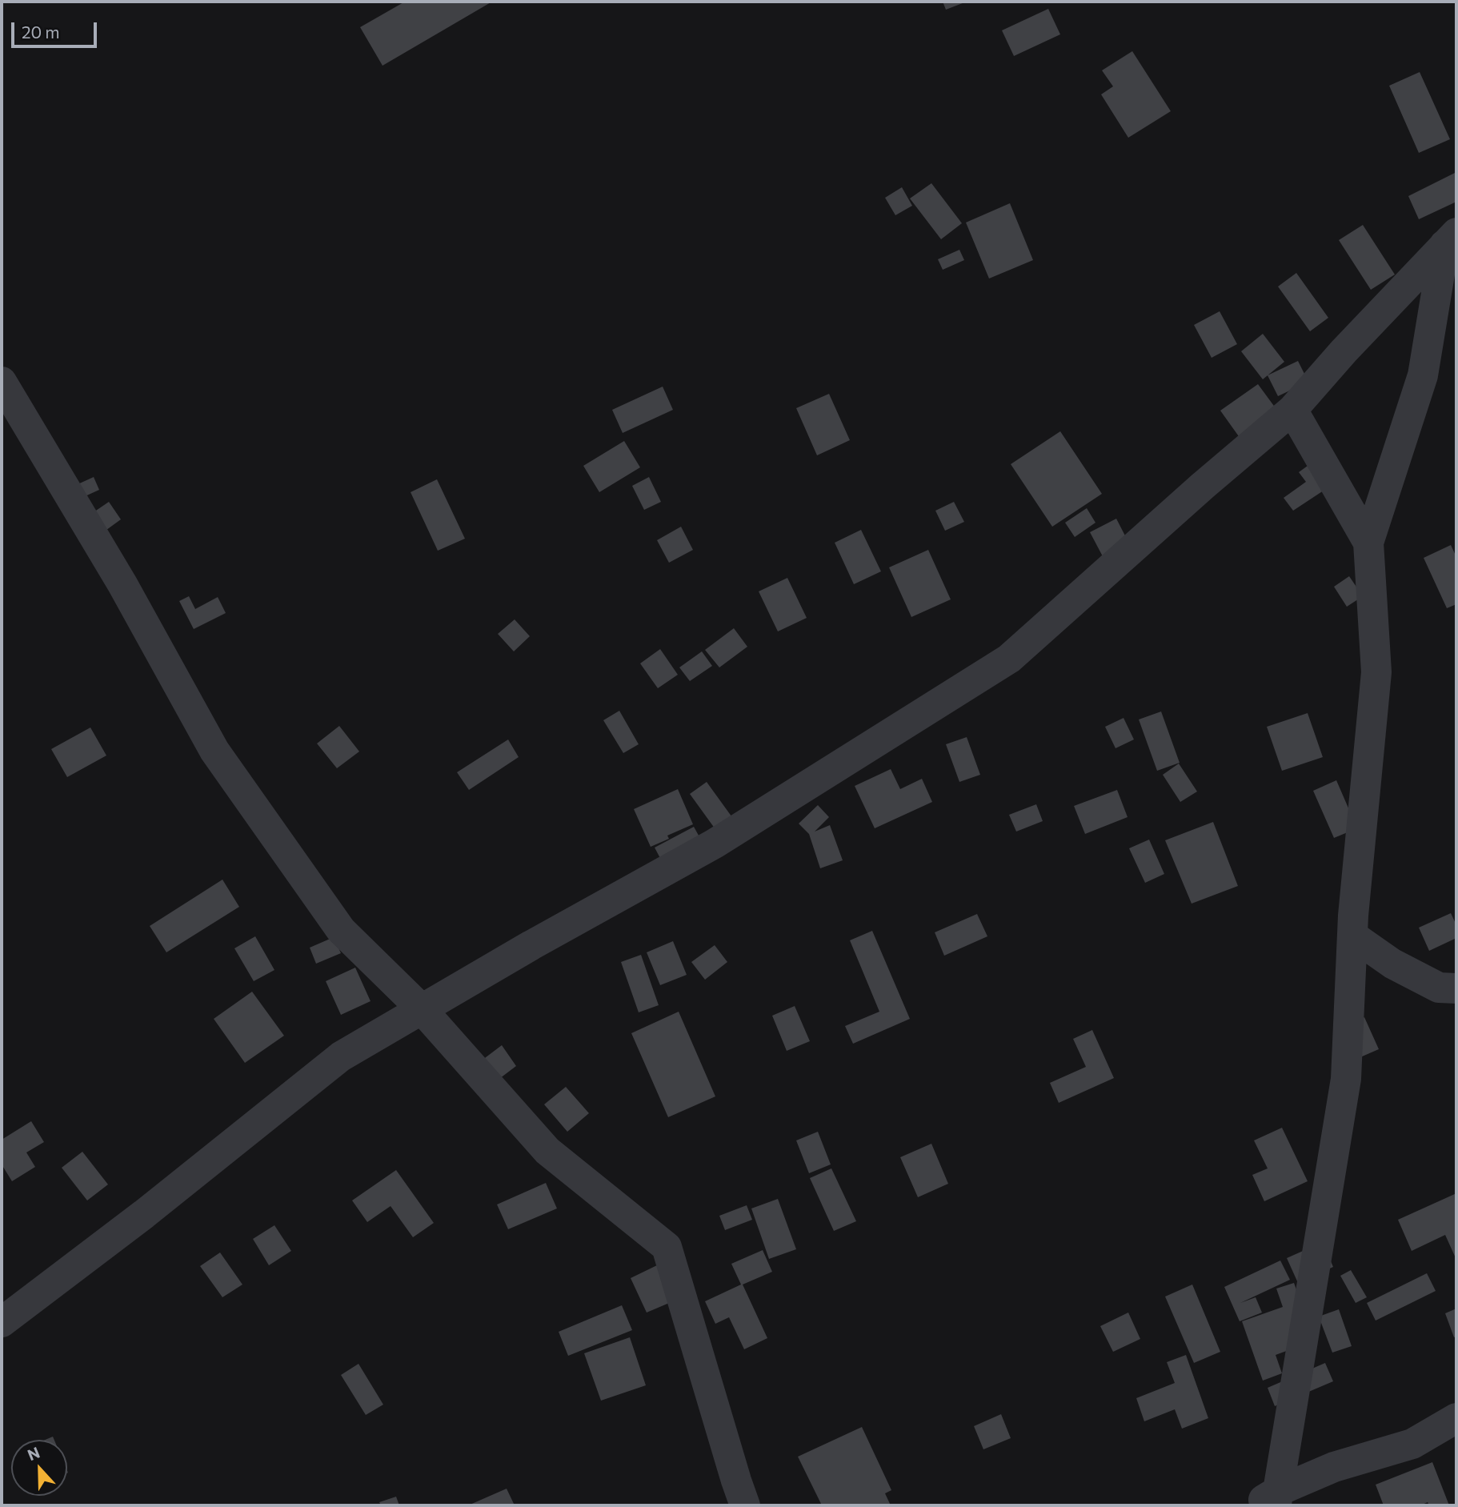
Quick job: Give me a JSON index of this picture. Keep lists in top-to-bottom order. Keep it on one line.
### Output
{"scale_bar":"20 m","north":"top"}
